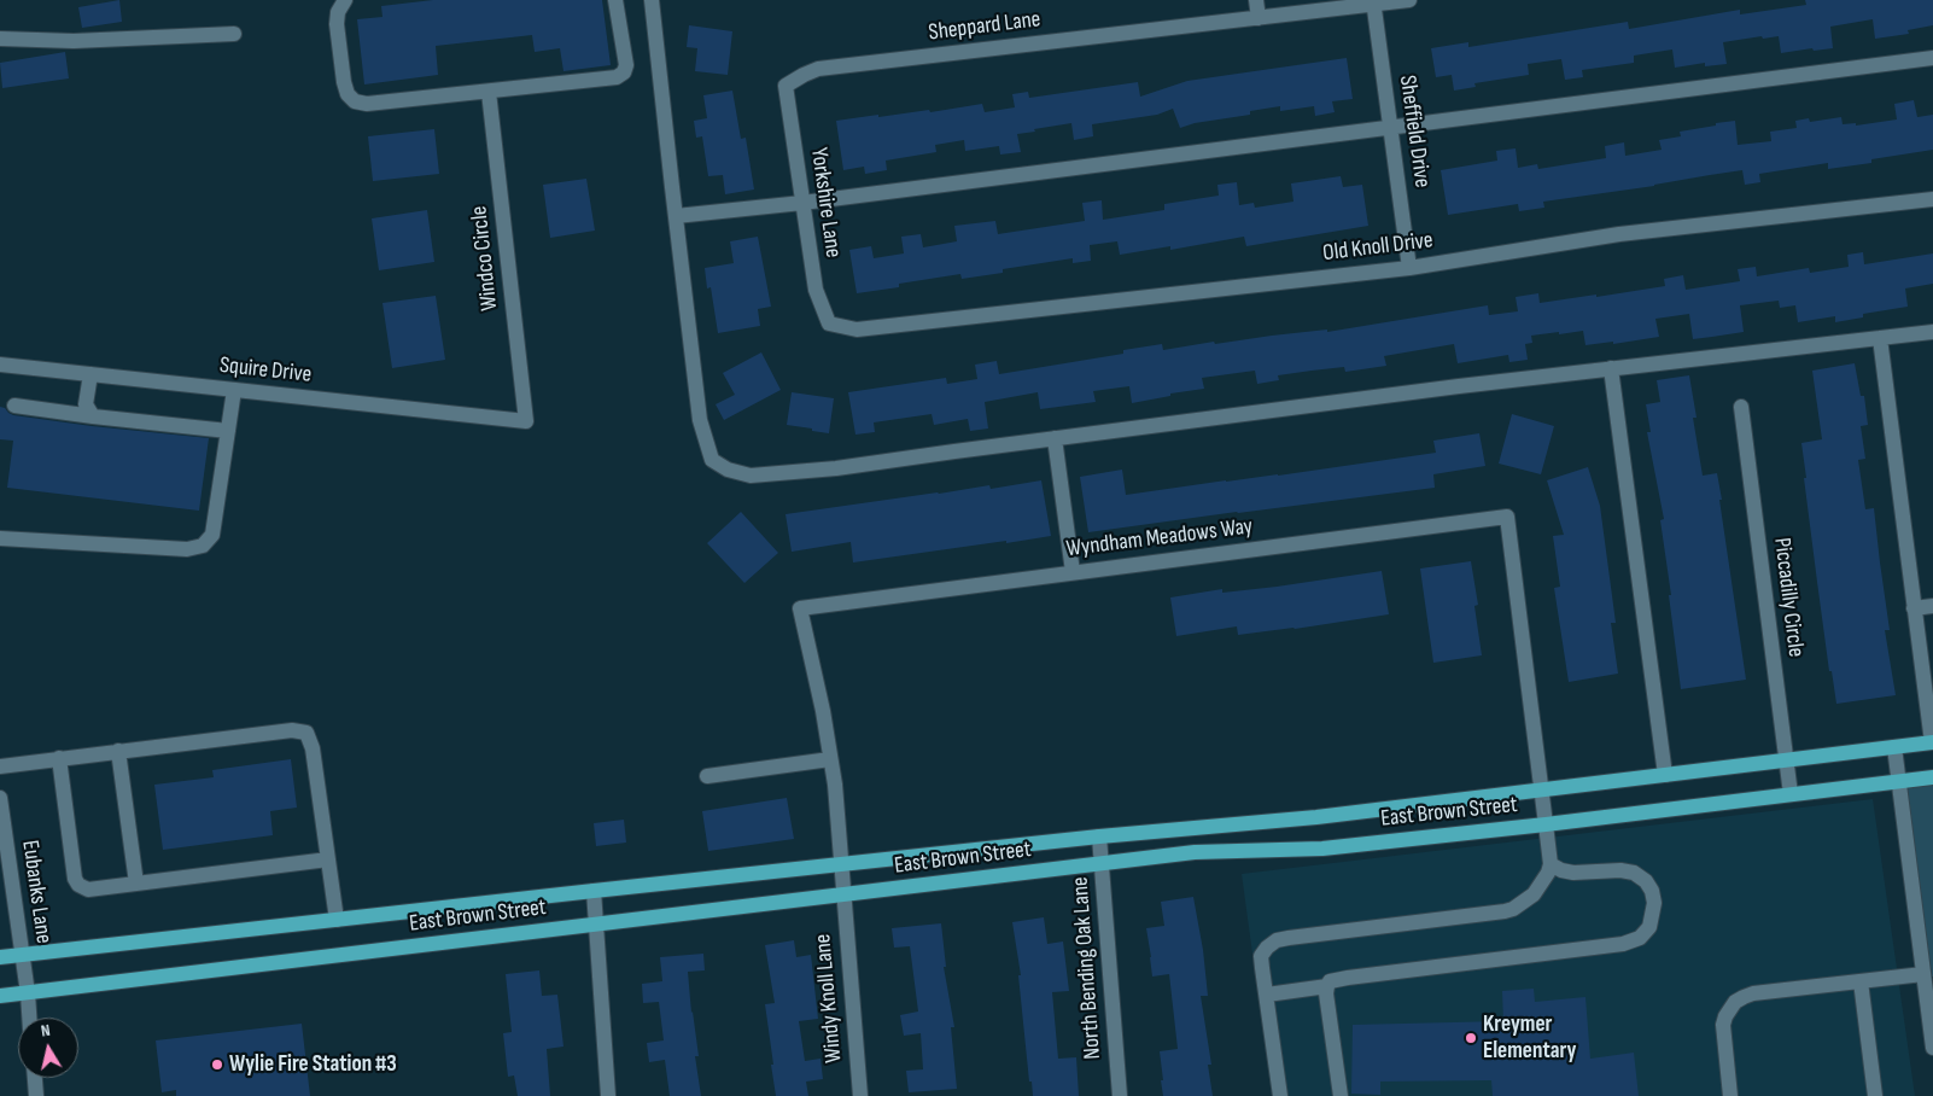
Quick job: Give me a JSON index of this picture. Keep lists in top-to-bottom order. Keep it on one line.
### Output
{"streets":{"main road":["East Brown Street"],"street":["Sheppard Lane","Sheffield Drive","Yorkshire Lane","Old Knoll Drive","Windco Circle","Squire Drive","Wyndham Meadows Way","Piccadilly Circle","Eubanks Lane","North Bending Oak Lane","Windy Knoll Lane"]},"crossings":[["Sheppard Lane","Sheffield Drive"],["Sheppard Lane","Yorkshire Lane"],["Sheffield Drive","Old Knoll Drive"],["Yorkshire Lane","Old Knoll Drive"],["Windco Circle","Squire Drive"],["Wyndham Meadows Way","East Brown Street"],["Wyndham Meadows Way","Windy Knoll Lane"],["Piccadilly Circle","East Brown Street"],["East Brown Street","Eubanks Lane"],["East Brown Street","North Bending Oak Lane"],["East Brown Street","Windy Knoll Lane"]],"places":["Kreymer Elementary","Wylie Fire Station #3"],"north":"top"}
